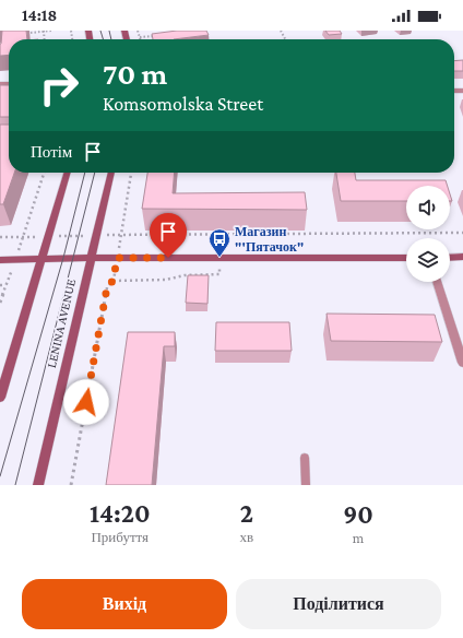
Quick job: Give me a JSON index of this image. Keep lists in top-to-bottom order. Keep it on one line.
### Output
{"streets":{"main road":["LENINA AVENUE"]},"places":{"bus stop":["Магазин \"'Пятачок\""]},"page":{"status":"14:18","turn":["70 m","Komsomolska Street"],"then":"Потім","eta":["14:20","Прибуття","2","хв","90","m"],"buttons":["Вихід","Поділитися"]}}
